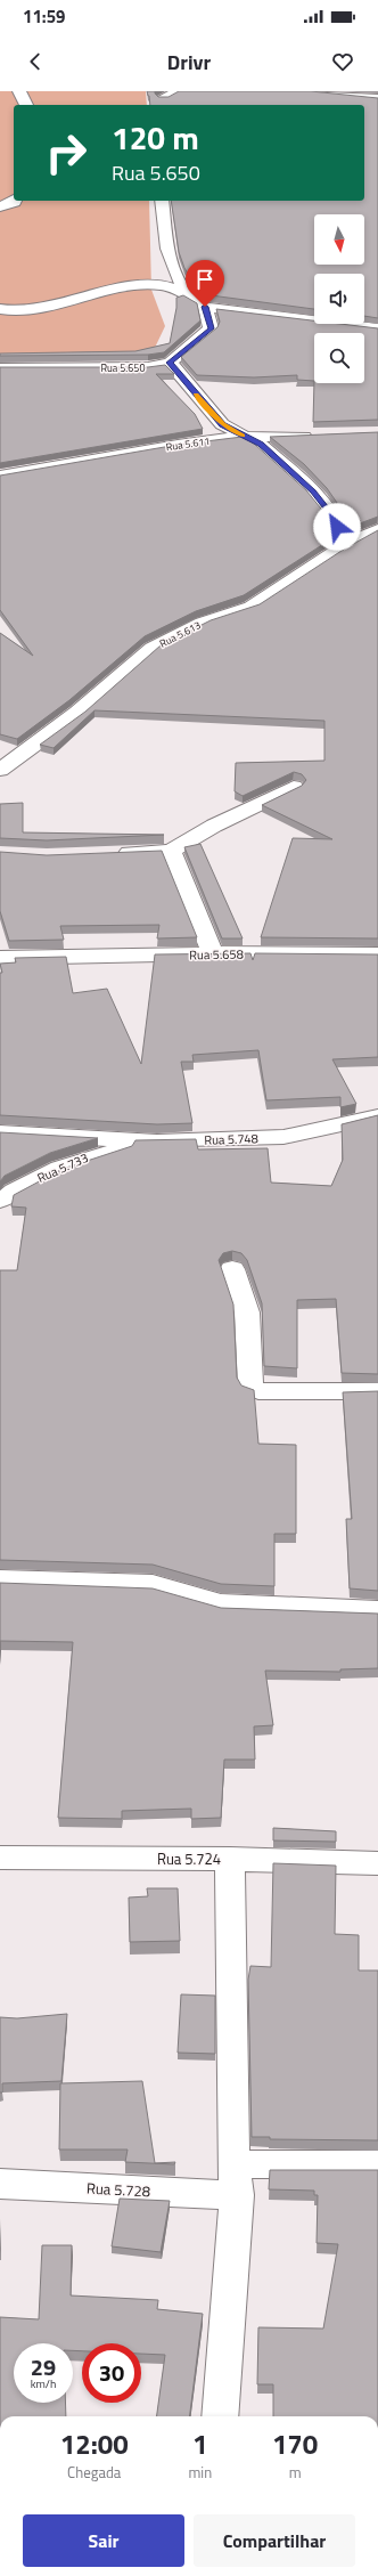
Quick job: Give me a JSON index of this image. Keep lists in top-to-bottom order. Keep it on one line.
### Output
{"streets":{"street":["Rua 5.650","Rua 5.611","Rua 5.613","Rua 5.658","Rua 5.748","Rua 5.733","Rua 5.724","Rua 5.728"]},"crossings":[["Rua 5.748","Rua 5.733"]],"north":"bottom","page":{"status":"11:59","header":"Drivr","turn":["120 m","Rua 5.650"],"speed":"29 km/h","limit":"30","eta":["12:00","Chegada","1","min","170","m"],"buttons":["Sair","Compartilhar"]}}
